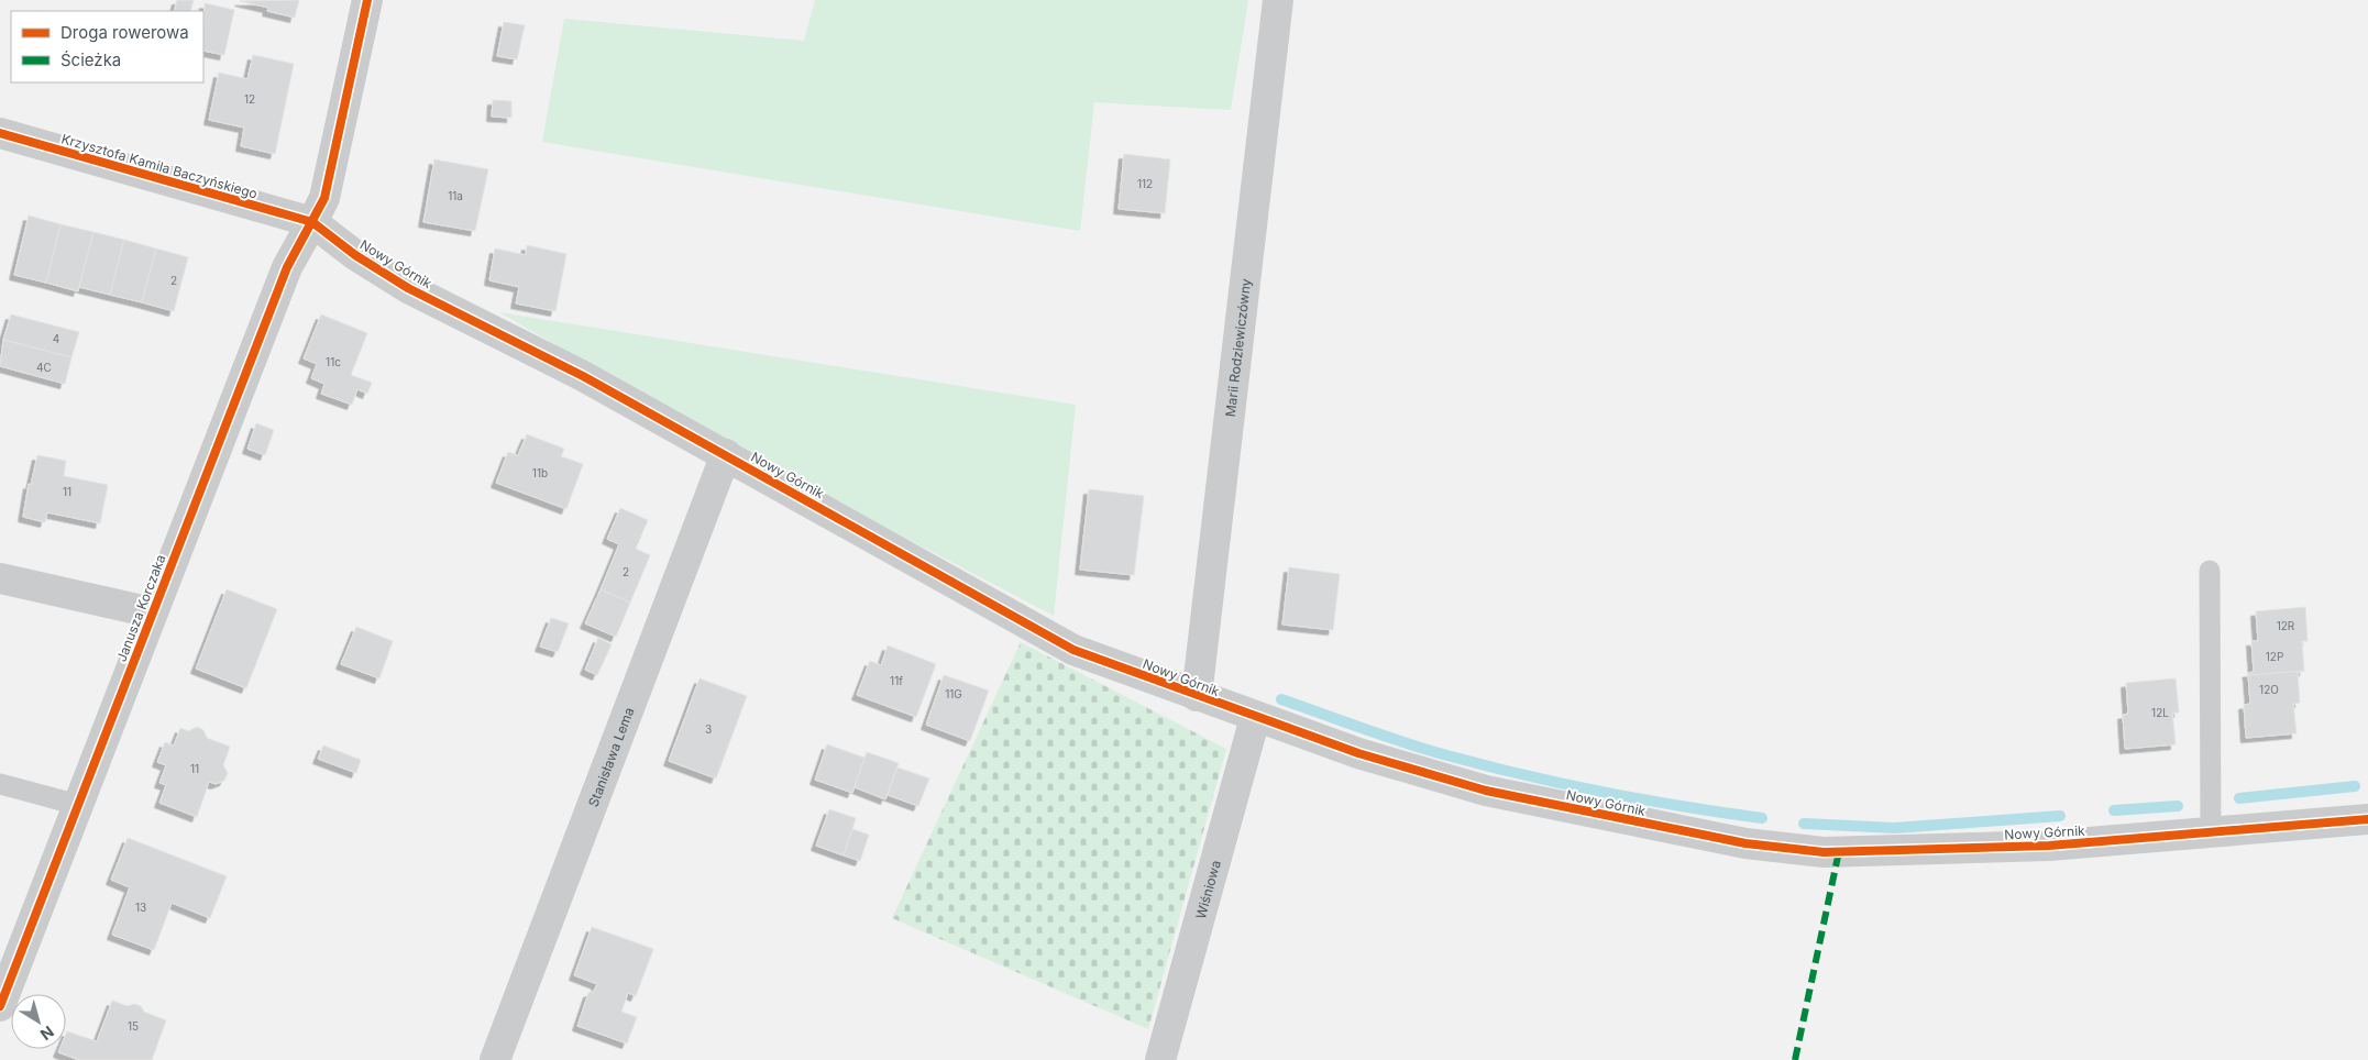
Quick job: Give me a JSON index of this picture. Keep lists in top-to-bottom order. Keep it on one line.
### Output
{"streets":{"street":["Krzysztofa Kamila Baczyńskiego","Nowy Górnik","Marii Rodziewiczówny","Janusza Korczaka","Stanisława Lema","Wiśniowa"]},"crossings":[["Krzysztofa Kamila Baczyńskiego","Nowy Górnik"],["Krzysztofa Kamila Baczyńskiego","Janusza Korczaka"],["Nowy Górnik","Marii Rodziewiczówny"],["Nowy Górnik","Janusza Korczaka"],["Nowy Górnik","Stanisława Lema"],["Nowy Górnik","Wiśniowa"]],"house_numbers":["12","112","11a","2","4","11c","4C","11b","11","2","12R","12P","11f","12O","11G","12L","3","11","13","15"],"legend":["Droga rowerowa","Ścieżka"],"north":"bottom right"}
